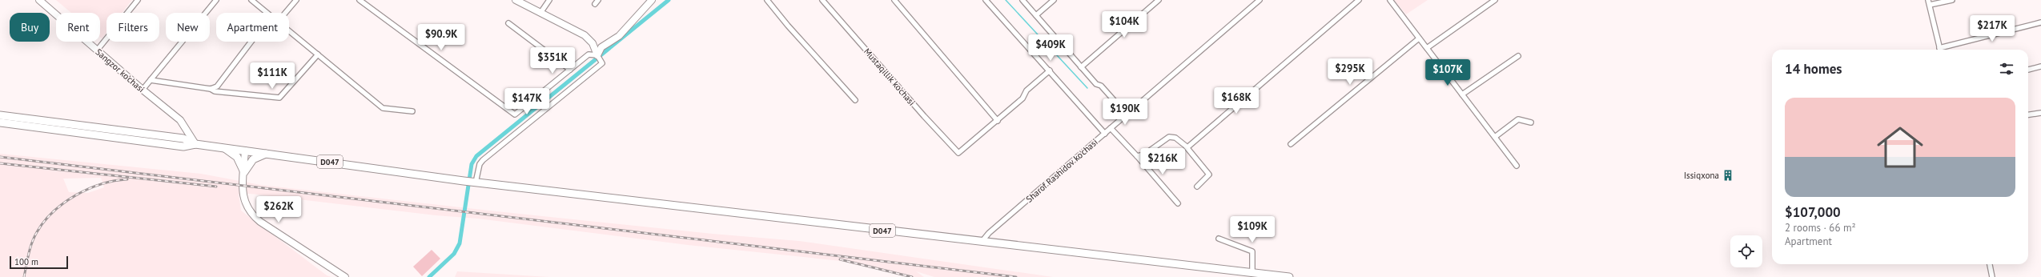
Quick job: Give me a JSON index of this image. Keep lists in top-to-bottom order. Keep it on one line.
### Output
{"streets":{"main road":["D047"],"street":["Sangzor ko'chasi","Mustaqillik ko'chasi","Sharof Rashidov ko'chasi"]},"crossings":[["Sangzor ko'chasi","D047"],["D047","Sharof Rashidov ko'chasi"]],"places":{"building":["Issiqxona"]},"scale_bar":"100 m","page":{"price":["$104K","$217K","$90.9K","$409K","$351K","$295K","$107K","$111K","$168K","$147K","$190K","$216K","$262K","$109K"],"chip":["Buy","Rent","Filters","New","Apartment"],"heading":"14 homes","list":[{"name":"$107,000","note":"2 rooms · 66 m² · Apartment"}],"scale":"100 m"}}
